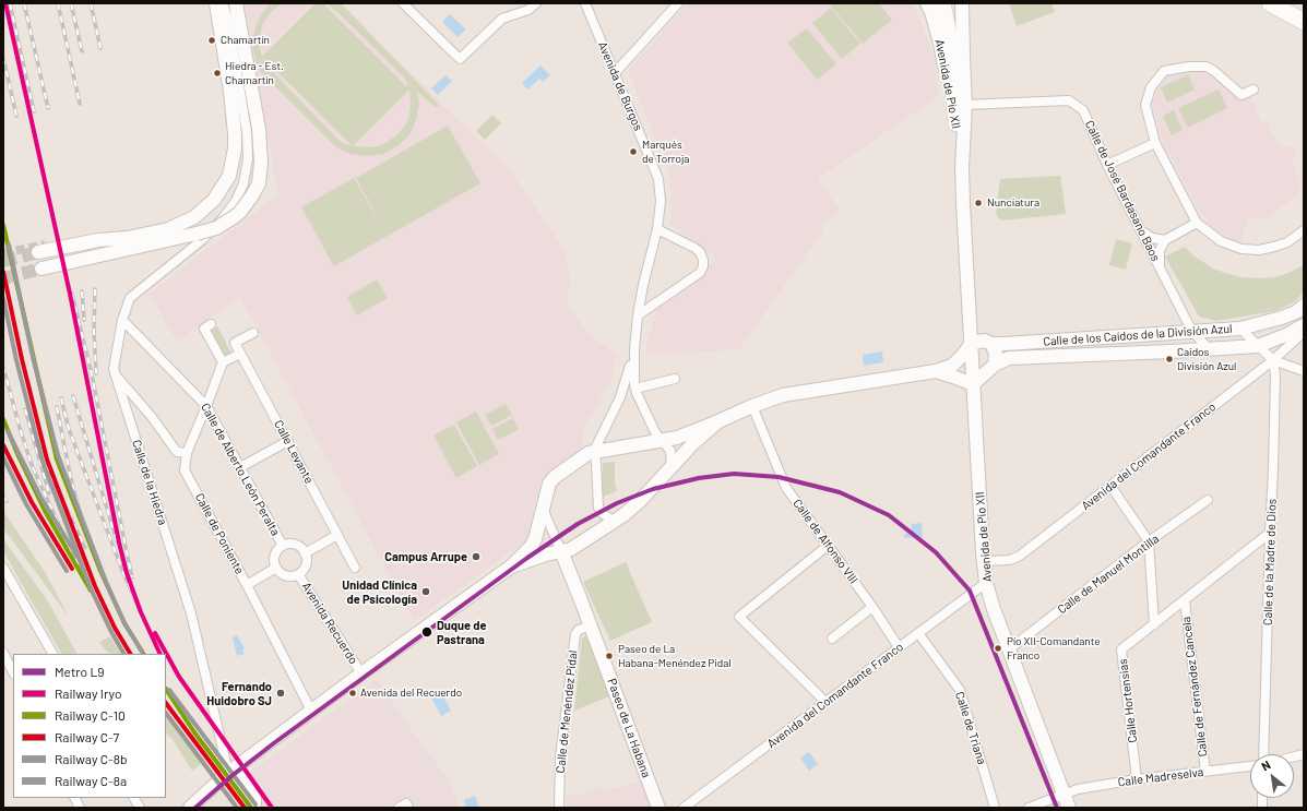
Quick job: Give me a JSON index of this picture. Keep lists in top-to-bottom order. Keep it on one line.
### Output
{"streets":{"main road":["Avenida de Pío XII","Calle de los Caídos de la División Azul","Paseo de La Habana"],"street":["Avenida de Burgos","Calle de José Bardasano Baos","Calle Levante","Avenida del Comandante Franco","Calle de Alberto León Peralta","Calle de la Hiedra","Calle de Poniente","Calle de Alfonso VIII","Calle de la Madre de Dios","Calle de Manuel Montilla","Avenida Recuerdo","Calle de Fernández Cancela","Calle Hortensias","Calle de Menéndez Pidal","Calle de Triana","Calle Madreselva"]},"crossings":[["Avenida de Pío XII","Calle de José Bardasano Baos"],["Avenida de Pío XII","Avenida del Comandante Franco"],["Avenida de Pío XII","Calle de Manuel Montilla"],["Avenida de Pío XII","Calle Madreselva"],["Calle de José Bardasano Baos","Calle de los Caídos de la División Azul"],["Avenida del Comandante Franco","Calle de Alfonso VIII"],["Avenida del Comandante Franco","Calle de la Madre de Dios"],["Avenida del Comandante Franco","Calle de Triana"],["Calle de Alberto León Peralta","Calle de la Hiedra"],["Calle de Alberto León Peralta","Avenida Recuerdo"],["Calle de la Madre de Dios","Calle Hortensias"],["Calle de Fernández Cancela","Calle Hortensias"],["Calle de Fernández Cancela","Calle Madreselva"],["Calle Hortensias","Calle Madreselva"],["Calle de Menéndez Pidal","Paseo de La Habana"]],"places":["Chamartín","Hiedra - Est. Chamartín","Marqués de Torroja","Nunciatura","Caidos División Azul","Campus Arrupe","Unidad Clínica de Psicología","Duque de Pastrana","Pío XII-Comandante Franco","Paseo de La Habana-Menéndez Pidal","Fernando Huidobro SJ","Avenida del Recuerdo"],"lines":["rail line Iryo","rail line C-10","rail line C-8b","rail line C-7","rail line C-8a","metro line L9"],"legend":["Metro L9","Railway Iryo","Railway C-10","Railway C-7","Railway C-8b","Railway C-8a"],"north":"top left"}
